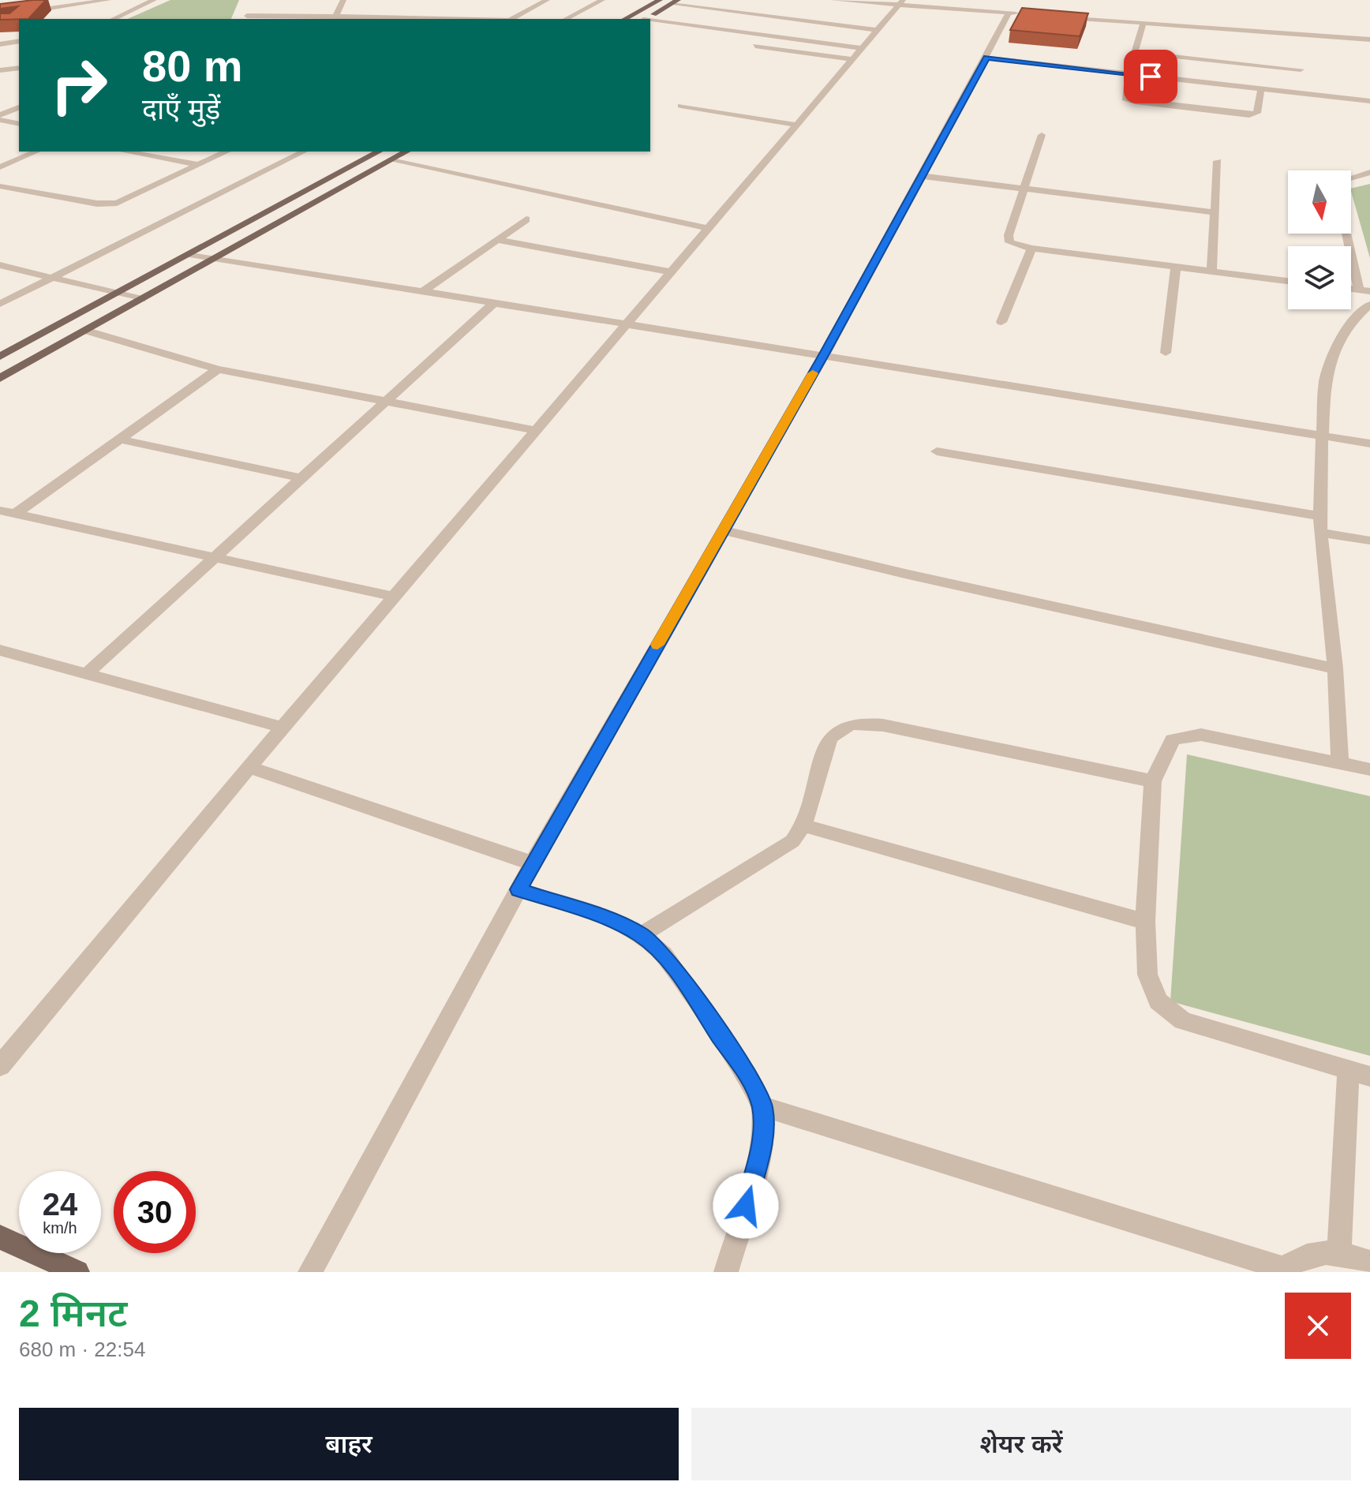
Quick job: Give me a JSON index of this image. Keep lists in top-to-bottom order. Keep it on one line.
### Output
{"north":"bottom","page":{"turn":["80 m","दाएँ मुड़ें"],"speed":"24 km/h","limit":"30","heading":["2 मिनट","680 m · 22:54"],"buttons":["बाहर","शेयर करें"]}}
